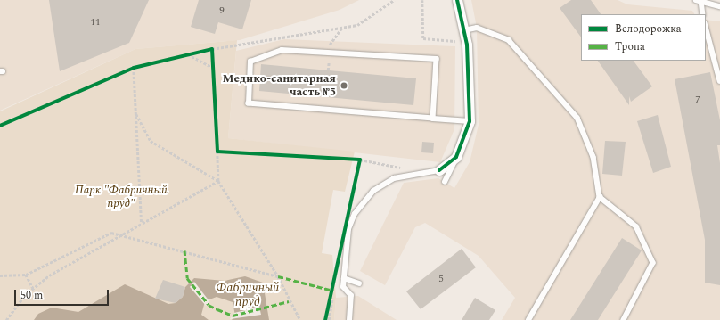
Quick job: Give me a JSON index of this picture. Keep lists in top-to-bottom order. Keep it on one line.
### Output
{"water":["Фабричный пруд"],"parks":["Парк \"Фабричный пруд\""],"places":["Медико-санитарная часть №5"],"house_numbers":["9","11","7","5"],"legend":["Велодорожка","Тропа"],"scale_bar":"50 m"}
